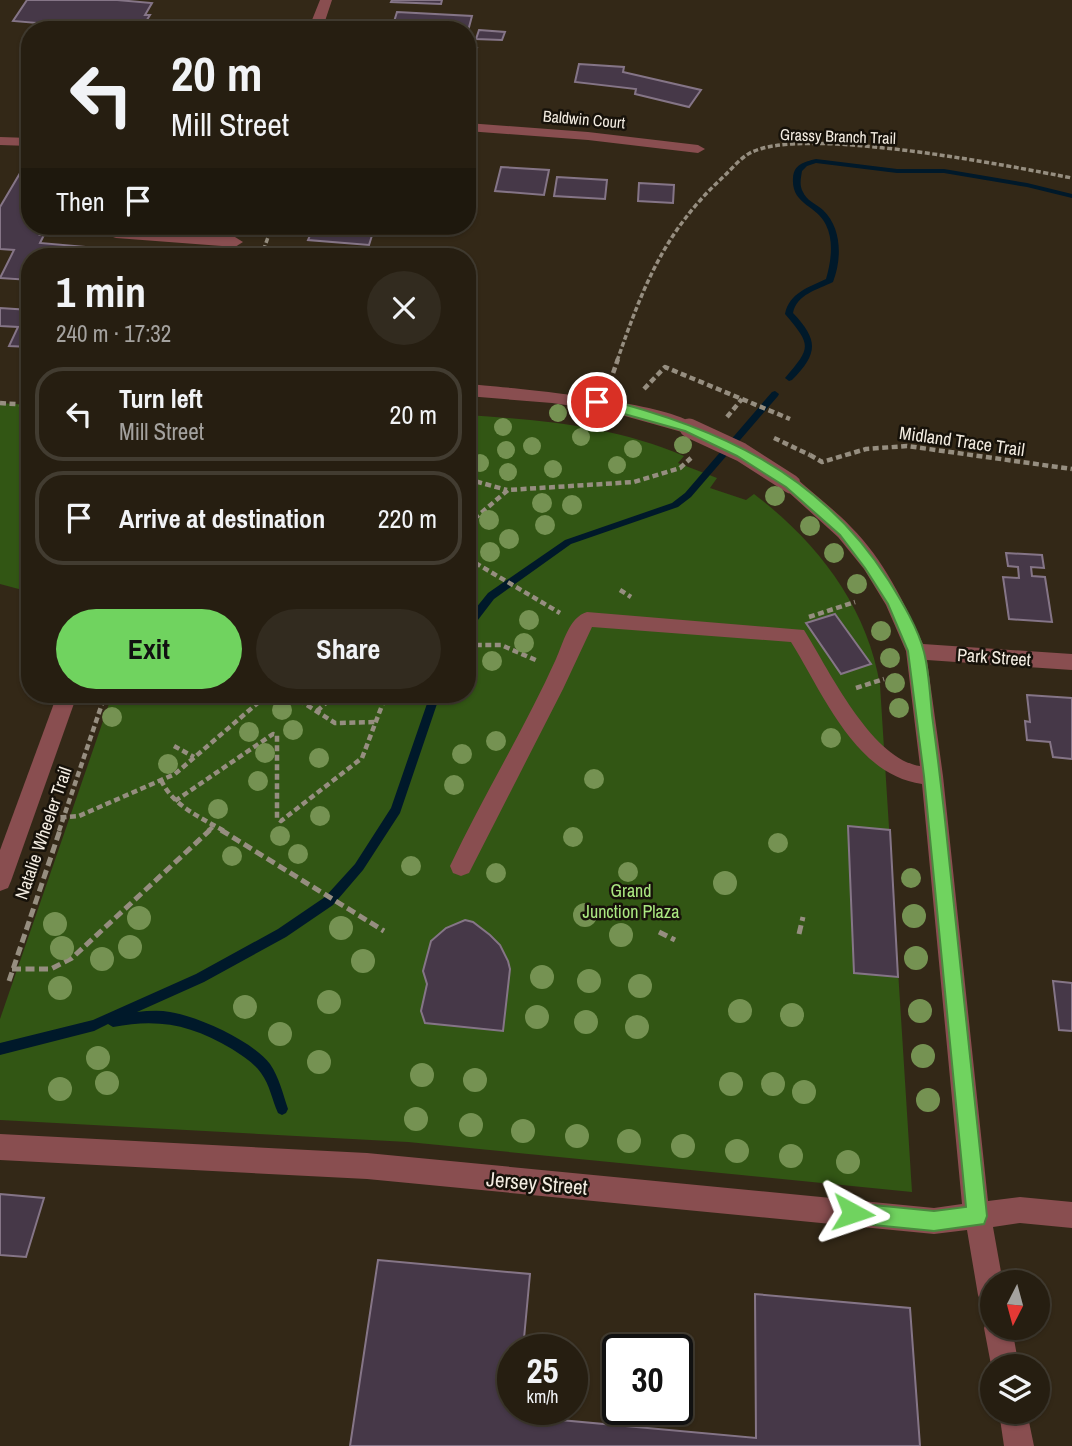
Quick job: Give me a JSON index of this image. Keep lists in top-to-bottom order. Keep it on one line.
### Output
{"streets":{"street":["Baldwin Court","Park Street","Jersey Street"],"path":["Grassy Branch Trail","Midland Trace Trail","Natalie Wheeler Trail"]},"parks":["Grand Junction Plaza"],"north":"bottom","page":{"turn":["20 m","Mill Street"],"then":"Then","heading":["1 min","240 m · 17:32"],"list":[{"name":"Turn left","note":"Mill Street","value":"20 m"},{"name":"Arrive at destination","value":"220 m"}],"buttons":["Exit","Share"],"speed":"25 km/h","limit":"30"}}
